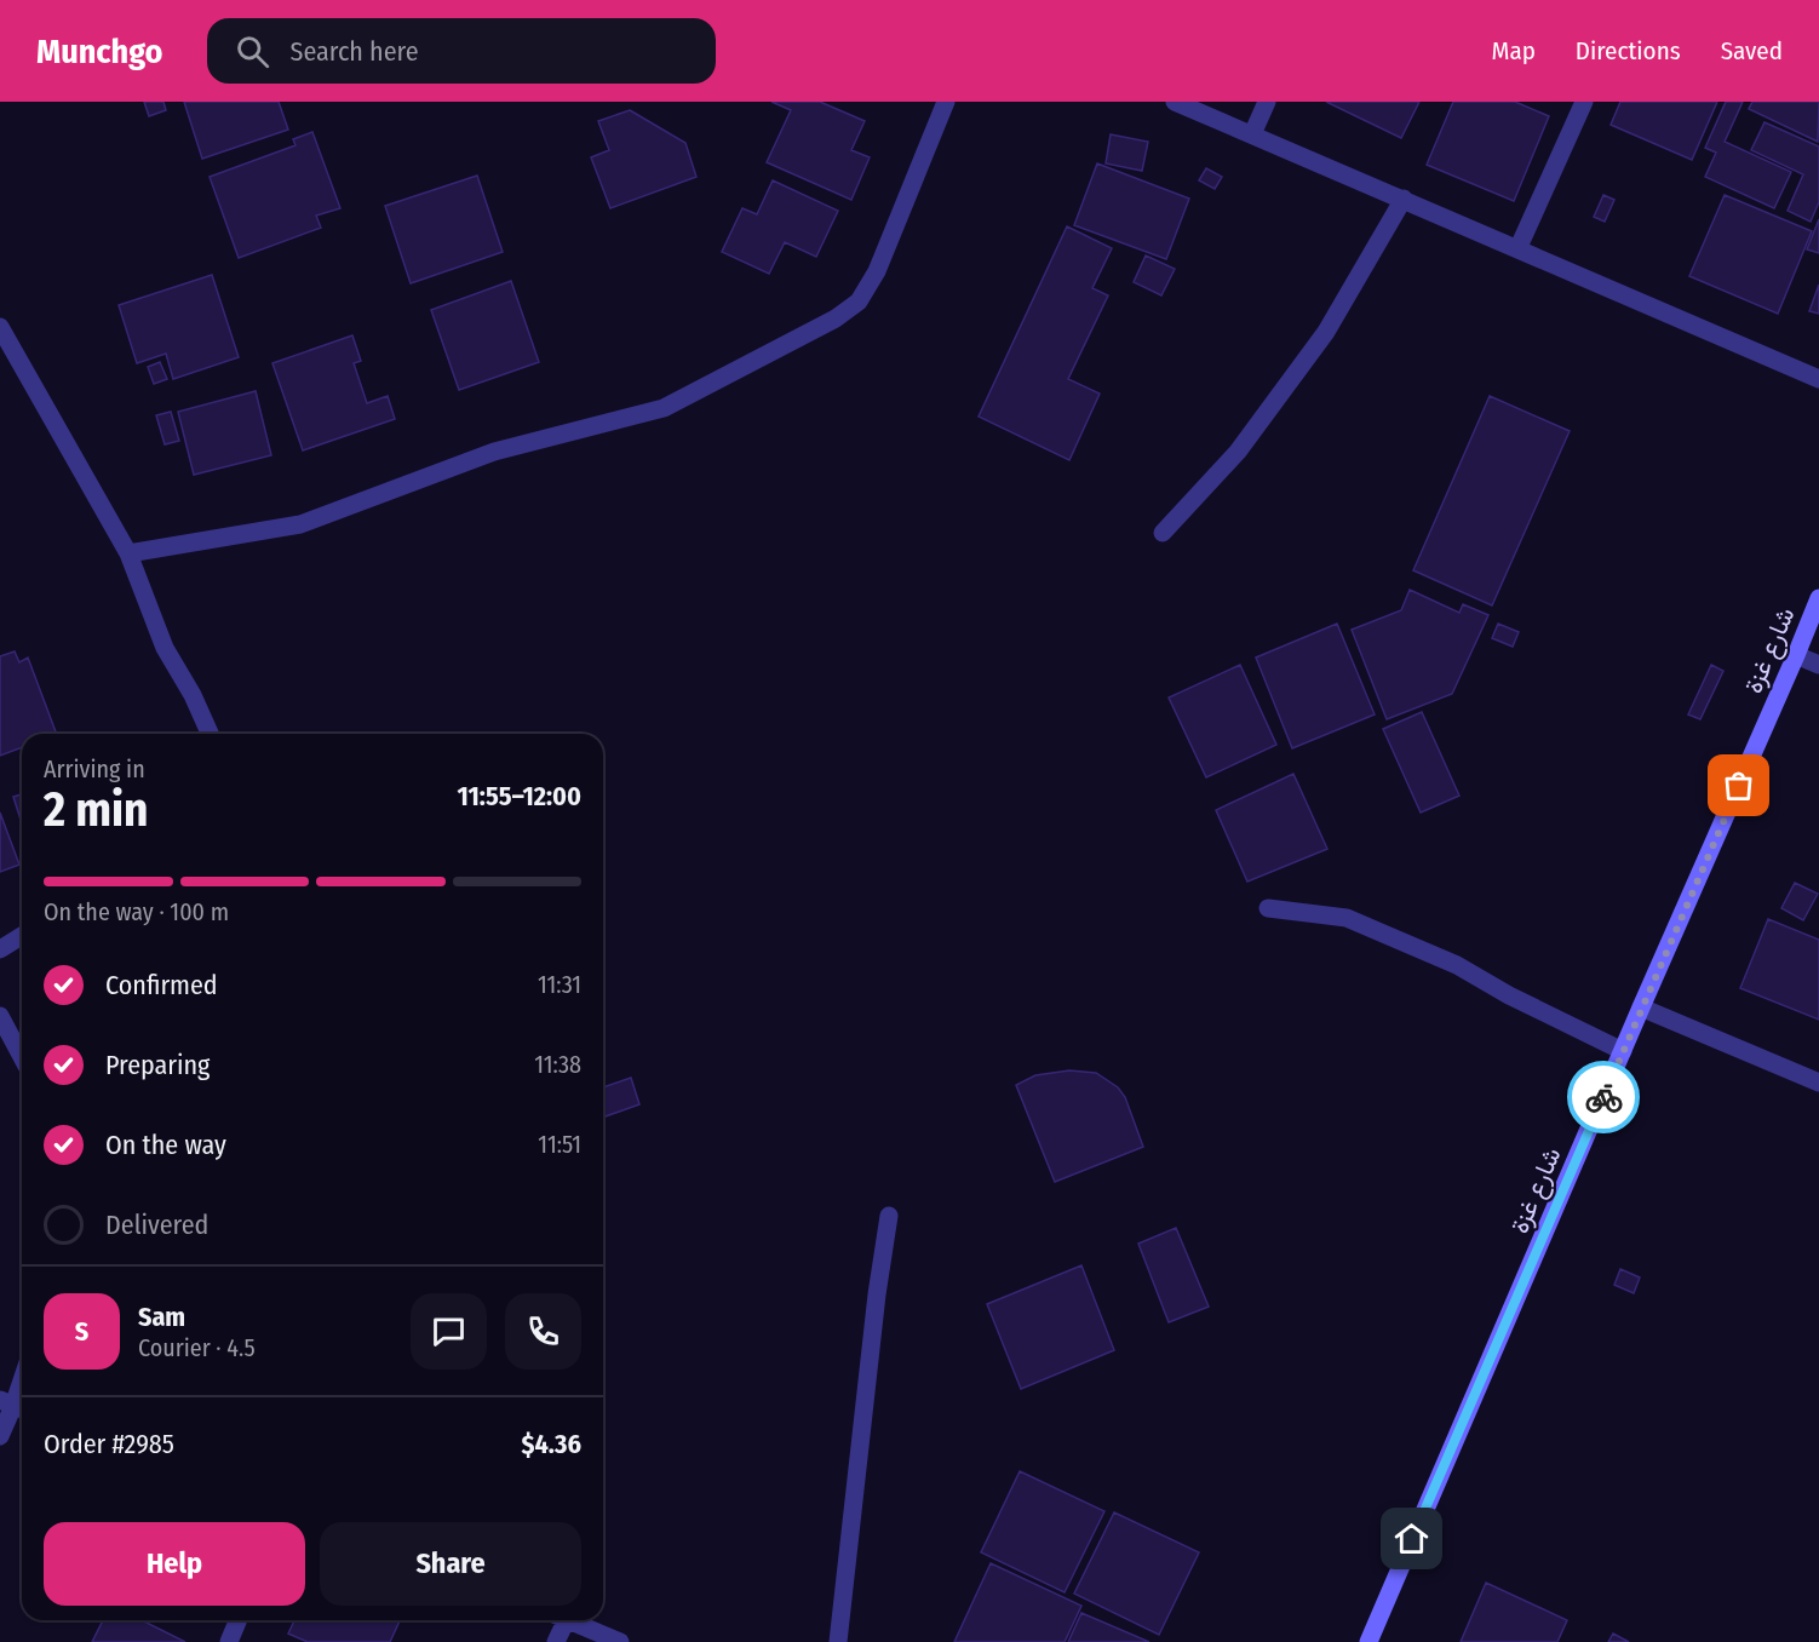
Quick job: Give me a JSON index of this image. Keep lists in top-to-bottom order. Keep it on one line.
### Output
{"streets":{"main road":["شارع غزة"]},"page":{"header":"Munchgo","search":"Search here","nav":["Map","Directions","Saved"],"heading":["2 min","Arriving in","11:55–12:00"],"panel":["Sam","Courier · 4.5","Order #2985","$4.36"],"bar":"On the way · 100 m","list":[["Confirmed","11:31"],["Preparing","11:38"],["On the way","11:51"],"Delivered"],"round":"S","buttons":["Help","Share"]}}
